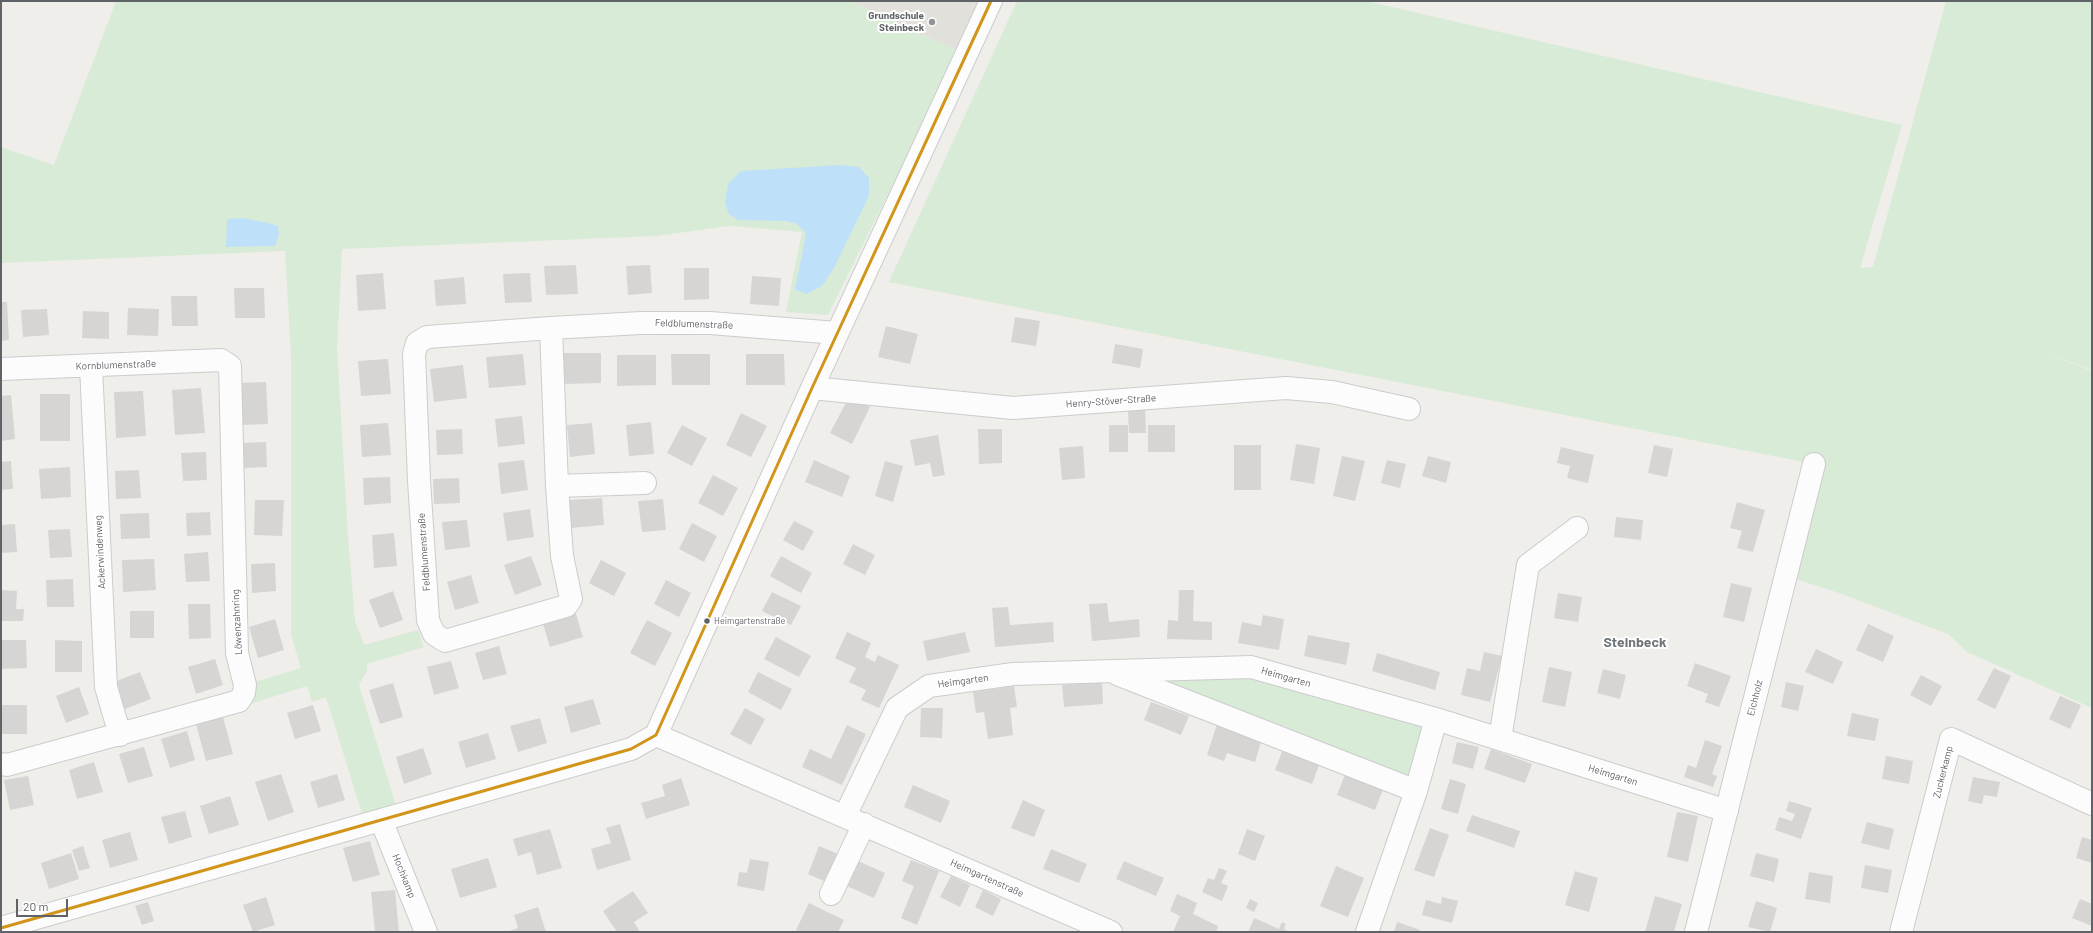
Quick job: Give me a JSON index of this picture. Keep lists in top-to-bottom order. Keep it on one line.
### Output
{"streets":{"street":["Feldblumenstraße","Kornblumenstraße","Henry-Stöver-Straße","Ackerwindenweg","Löwenzahnring","Heimgarten","Eichholz","Zuckerkamp","Hochkamp","Heimgartenstraße"]},"crossings":[["Kornblumenstraße","Ackerwindenweg"],["Kornblumenstraße","Löwenzahnring"],["Ackerwindenweg","Löwenzahnring"],["Heimgarten","Eichholz"],["Heimgarten","Heimgartenstraße"]],"districts":["Steinbeck"],"places":["Grundschule Steinbeck","Heimgartenstraße"],"scale_bar":"20 m"}
